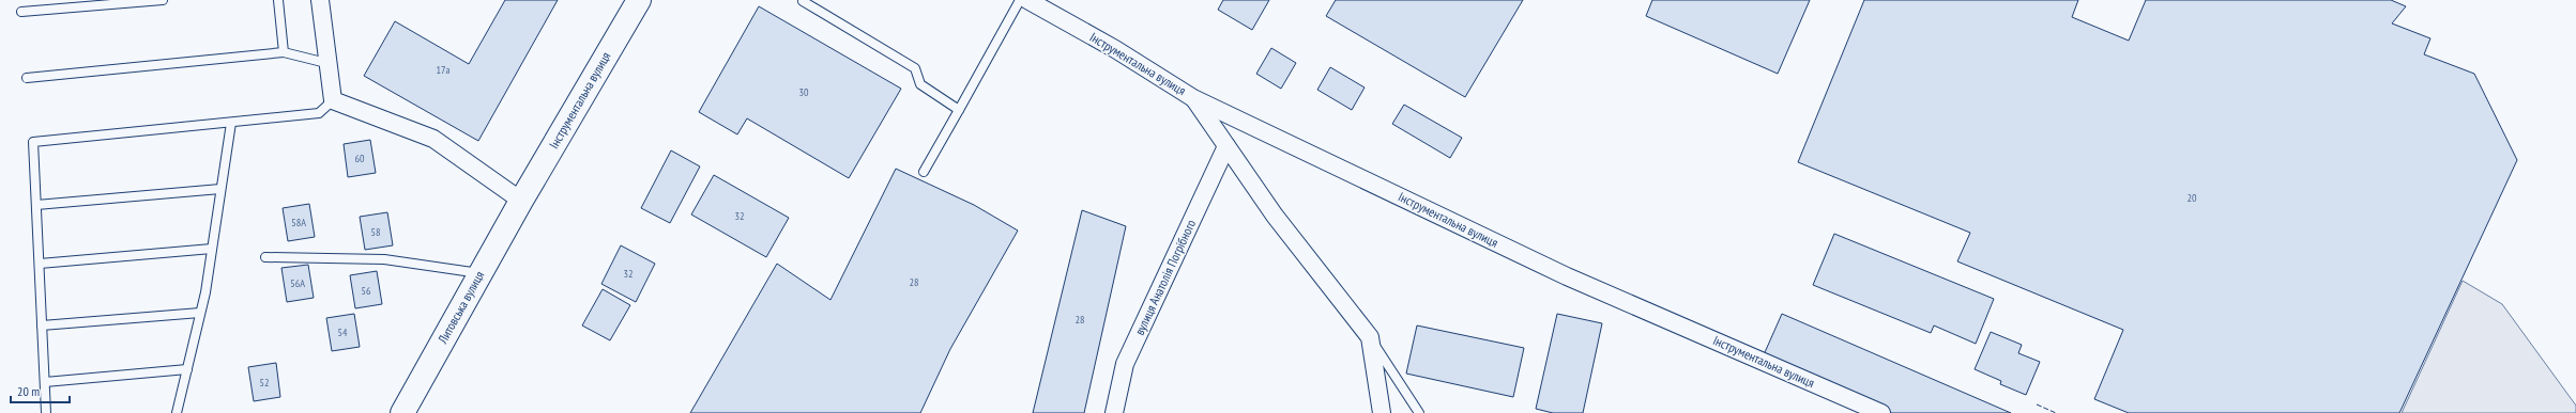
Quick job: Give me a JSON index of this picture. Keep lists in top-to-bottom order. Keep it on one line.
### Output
{"streets":{"street":["Інструментальна вулиця","вулиця Анатолія Погрібного","Литовська вулиця"]},"crossings":[["Інструментальна вулиця","Литовська вулиця"]],"house_numbers":["17а","30","60","20","32","58А","58","32","28","56А","56","28","54","52"],"scale_bar":"20 m"}
